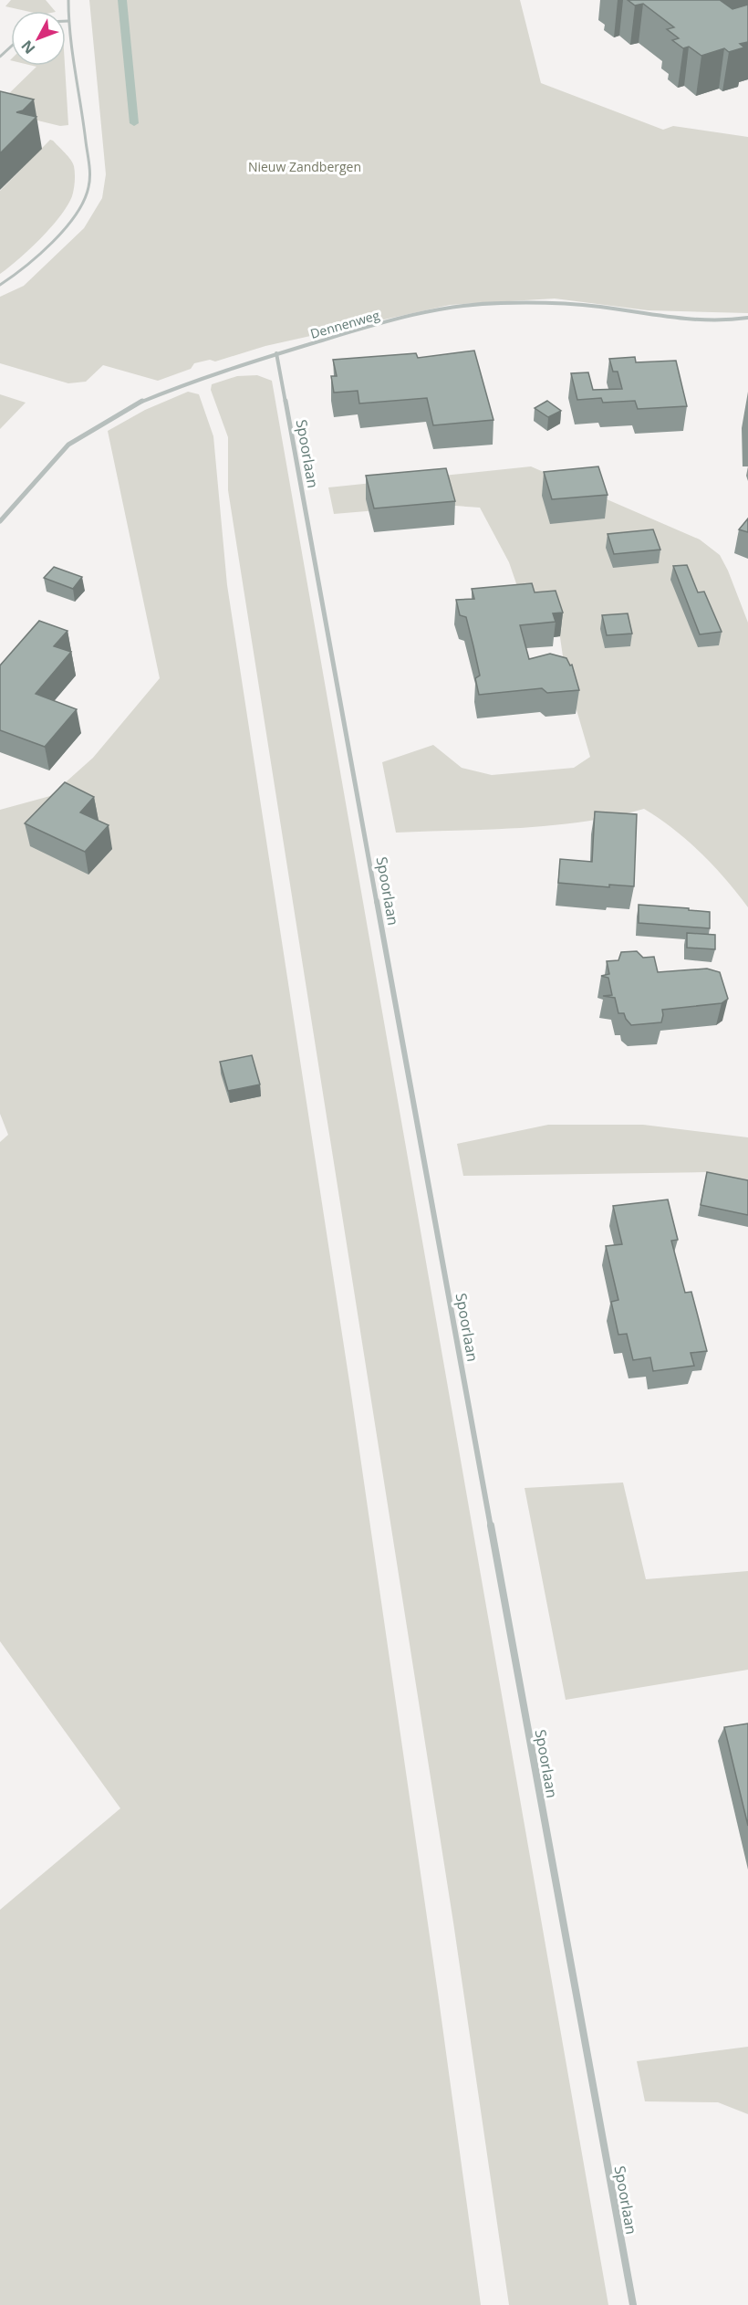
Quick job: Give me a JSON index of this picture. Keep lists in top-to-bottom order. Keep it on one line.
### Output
{"streets":{"street":["Dennenweg","Spoorlaan"]},"crossings":[["Dennenweg","Spoorlaan"]],"parks":["Nieuw Zandbergen"],"north":"bottom left"}
